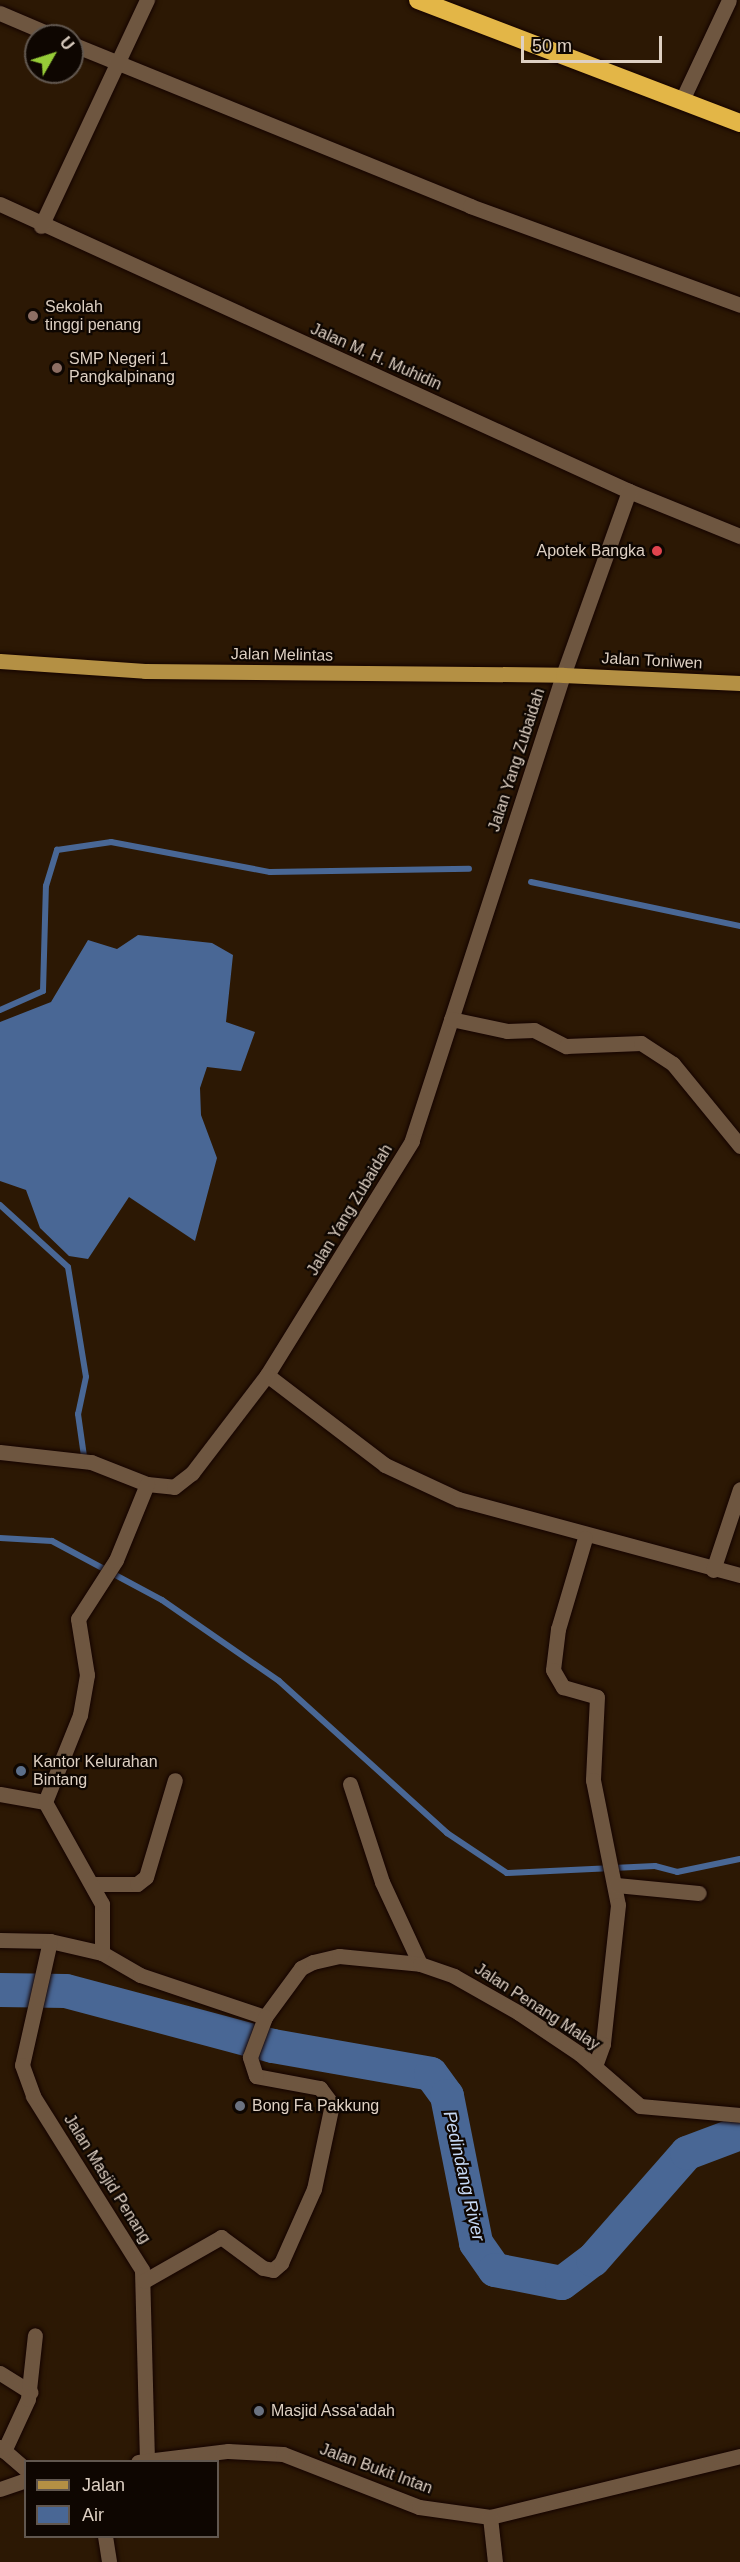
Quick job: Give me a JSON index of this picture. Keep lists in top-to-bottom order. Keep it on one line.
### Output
{"streets":{"main road":["Jalan Melintas","Jalan Toniwen"],"street":["Jalan M. H. Muhidin","Jalan Yang Zubaidah","Jalan Penang Malay","Jalan Masjid Penang","Jalan Bukit Intan"]},"crossings":[["Jalan M. H. Muhidin","Jalan Yang Zubaidah"],["Jalan Melintas","Jalan Toniwen"],["Jalan Melintas","Jalan Yang Zubaidah"],["Jalan Toniwen","Jalan Yang Zubaidah"],["Jalan Penang Malay","Jalan Masjid Penang"]],"water":["Pedindang River"],"places":["Sekolah tinggi penang","SMP Negeri 1 Pangkalpinang","Apotek Bangka","Kantor Kelurahan Bintang","Bong Fa Pakkung","Masjid Assa'adah"],"legend":["Jalan","Air"],"scale_bar":"50 m","north":"top right"}
